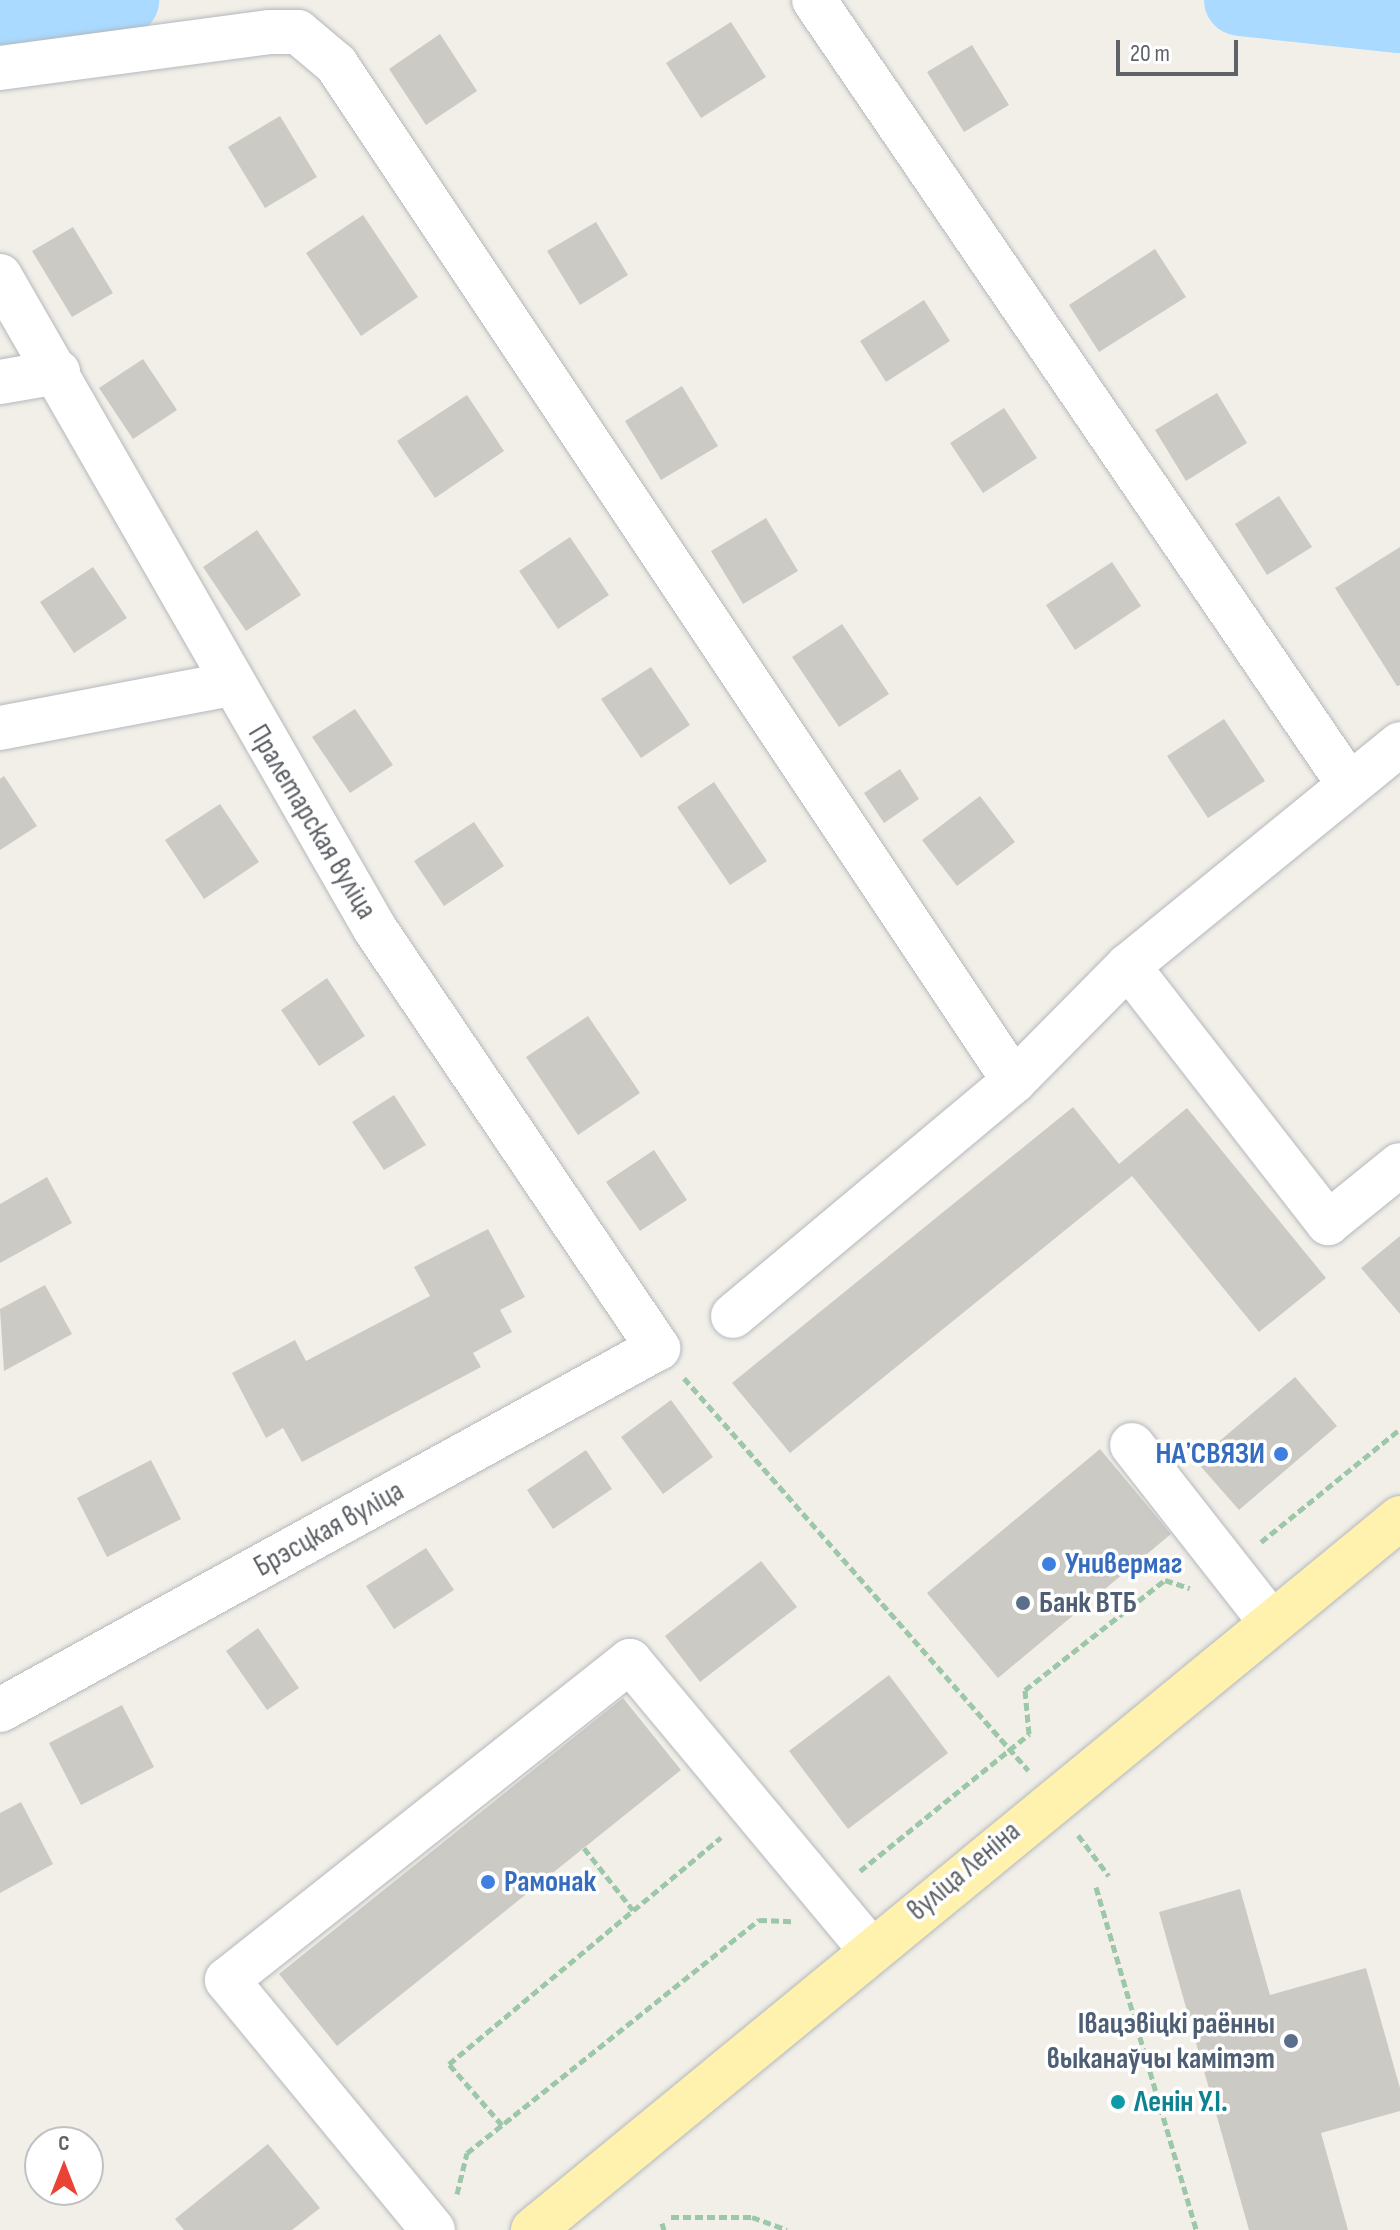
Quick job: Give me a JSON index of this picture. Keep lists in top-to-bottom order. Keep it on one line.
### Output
{"streets":{"main road":["вуліца Леніна"],"street":["Пралетарская вуліца","Брэсцкая вуліца"]},"crossings":[["Пралетарская вуліца","Брэсцкая вуліца"]],"places":["НАʼСВЯЗИ","Универмаг","Банк ВТБ","Рамонак","Івацэвіцкі раённы выканаўчы камітэт","Ленін У.І."],"scale_bar":"20 m","north":"top"}
